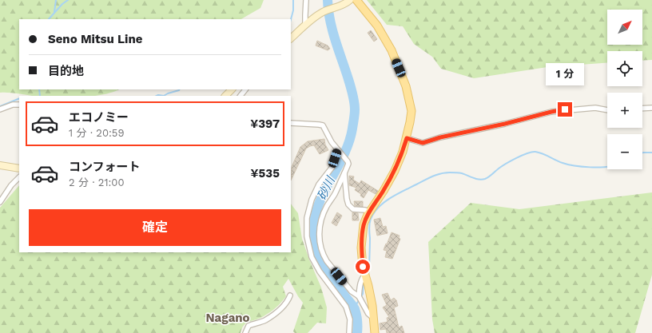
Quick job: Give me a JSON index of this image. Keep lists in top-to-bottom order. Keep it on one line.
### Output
{"districts":["Nagano"],"water":["砂川"],"north":"top right","page":{"map_buttons":["+","−"],"banner":["Seno Mitsu Line","目的地"],"bubble":"1 分","list":[{"name":"エコノミー","note":"1 分 · 20:59","value":"¥397"},{"name":"コンフォート","note":"2 分 · 21:00","value":"¥535"}],"buttons":"確定"}}
